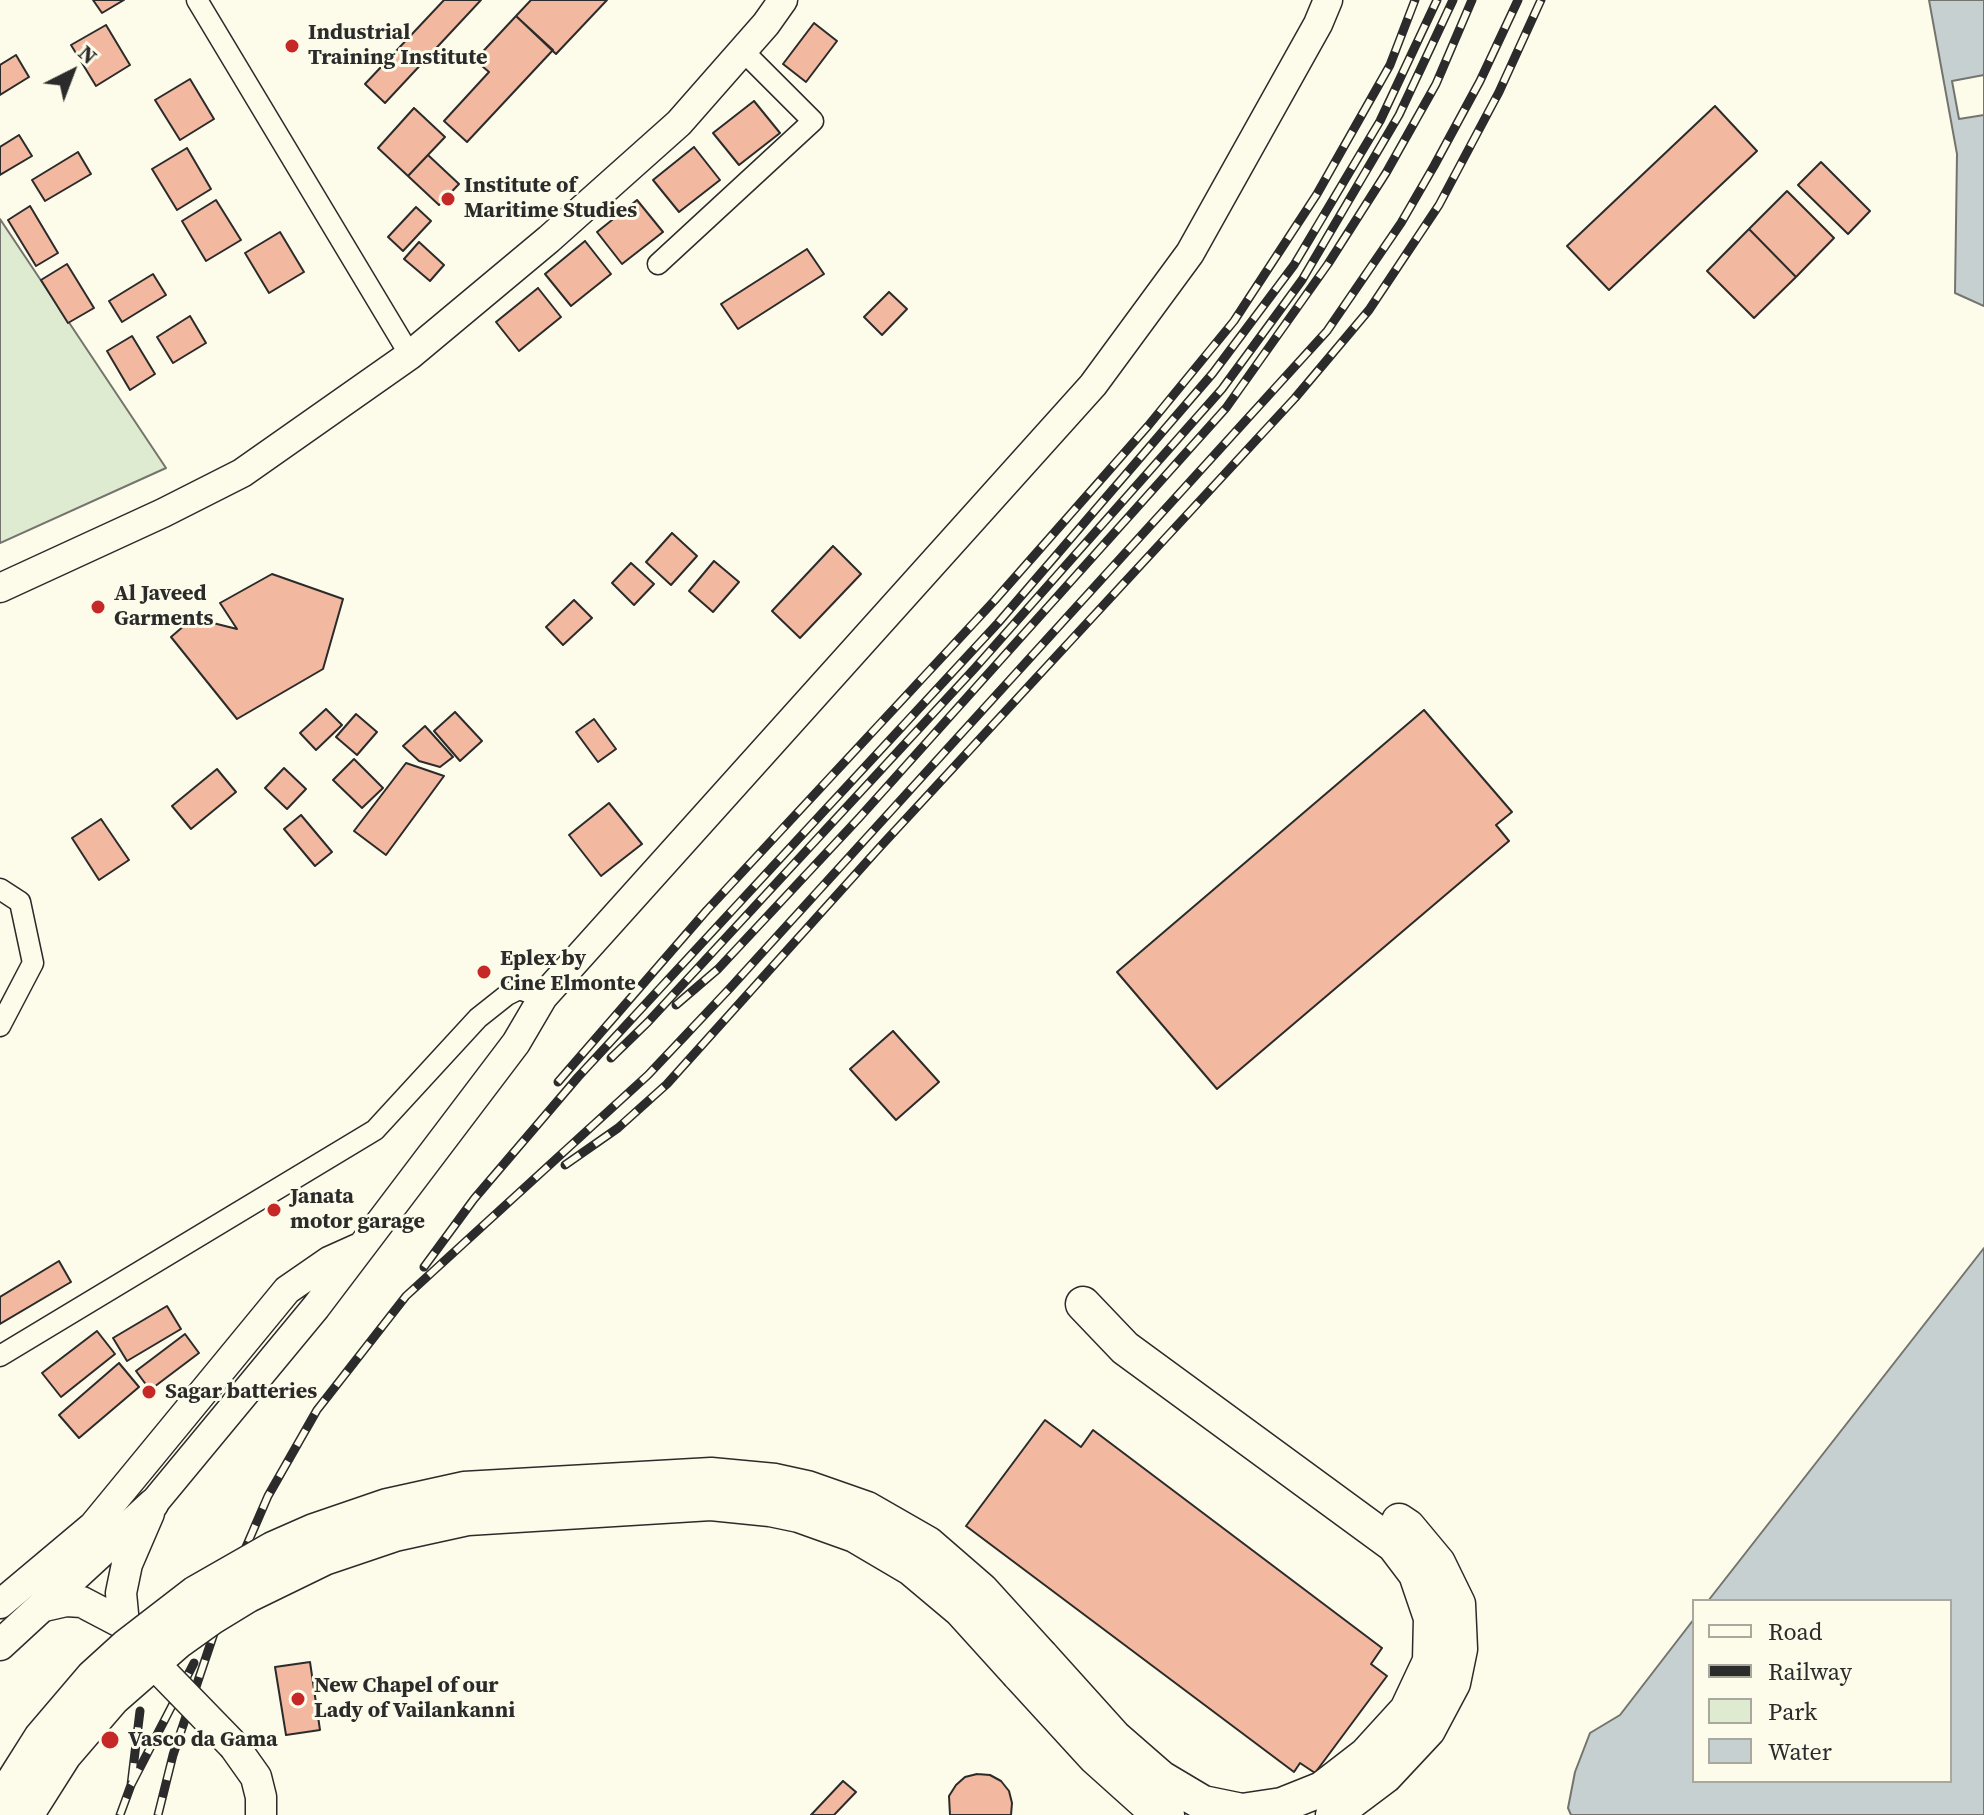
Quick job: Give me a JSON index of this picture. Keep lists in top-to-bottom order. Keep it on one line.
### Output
{"places":["Industrial Training Institute","Institute of Maritime Studies","Al Javeed Garments","Eplex by Cine Elmonte","Janata motor garage","Sagar batteries","New Chapel of our Lady of Vailankanni","Vasco da Gama"],"legend":["Road","Railway","Park","Water"],"north":"top right"}
